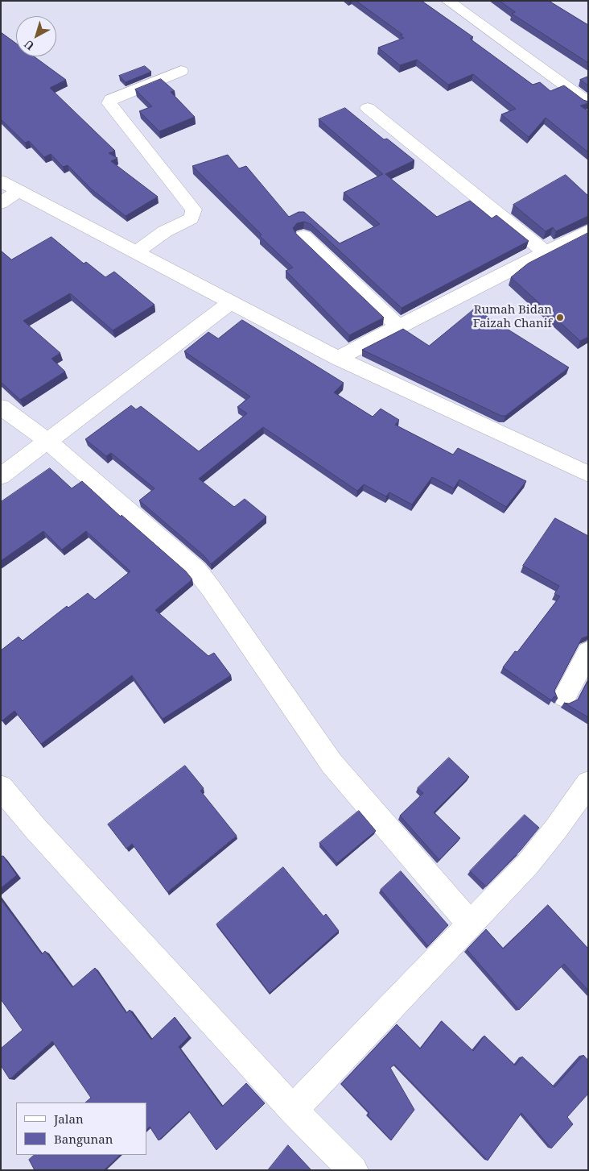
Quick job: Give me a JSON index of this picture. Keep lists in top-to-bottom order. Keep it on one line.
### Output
{"places":["Rumah Bidan Faizah Chanif"],"legend":["Jalan","Bangunan"],"north":"bottom left"}
